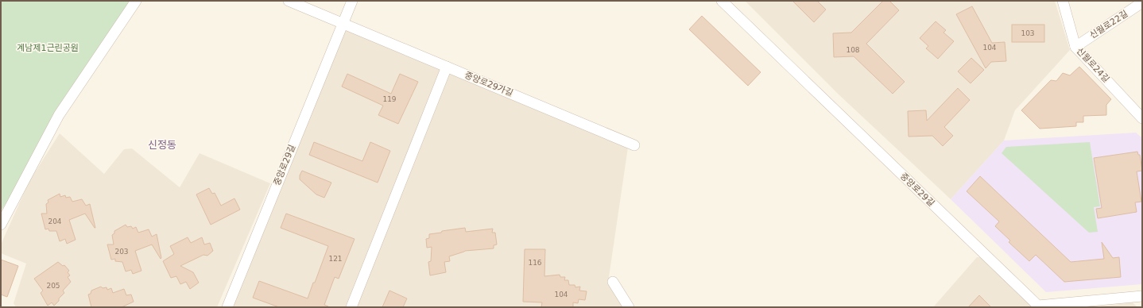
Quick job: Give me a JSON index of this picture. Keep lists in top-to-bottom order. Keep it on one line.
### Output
{"streets":{"street":["신월로22길","신월로24길","중앙로29가길","중앙로29길"]},"crossings":[["신월로22길","신월로24길"],["중앙로29가길","중앙로29길"]],"districts":["신정동"],"parks":["계남제1근린공원"],"house_numbers":["103","104","108","119","204","203","121","116","205","104"]}
